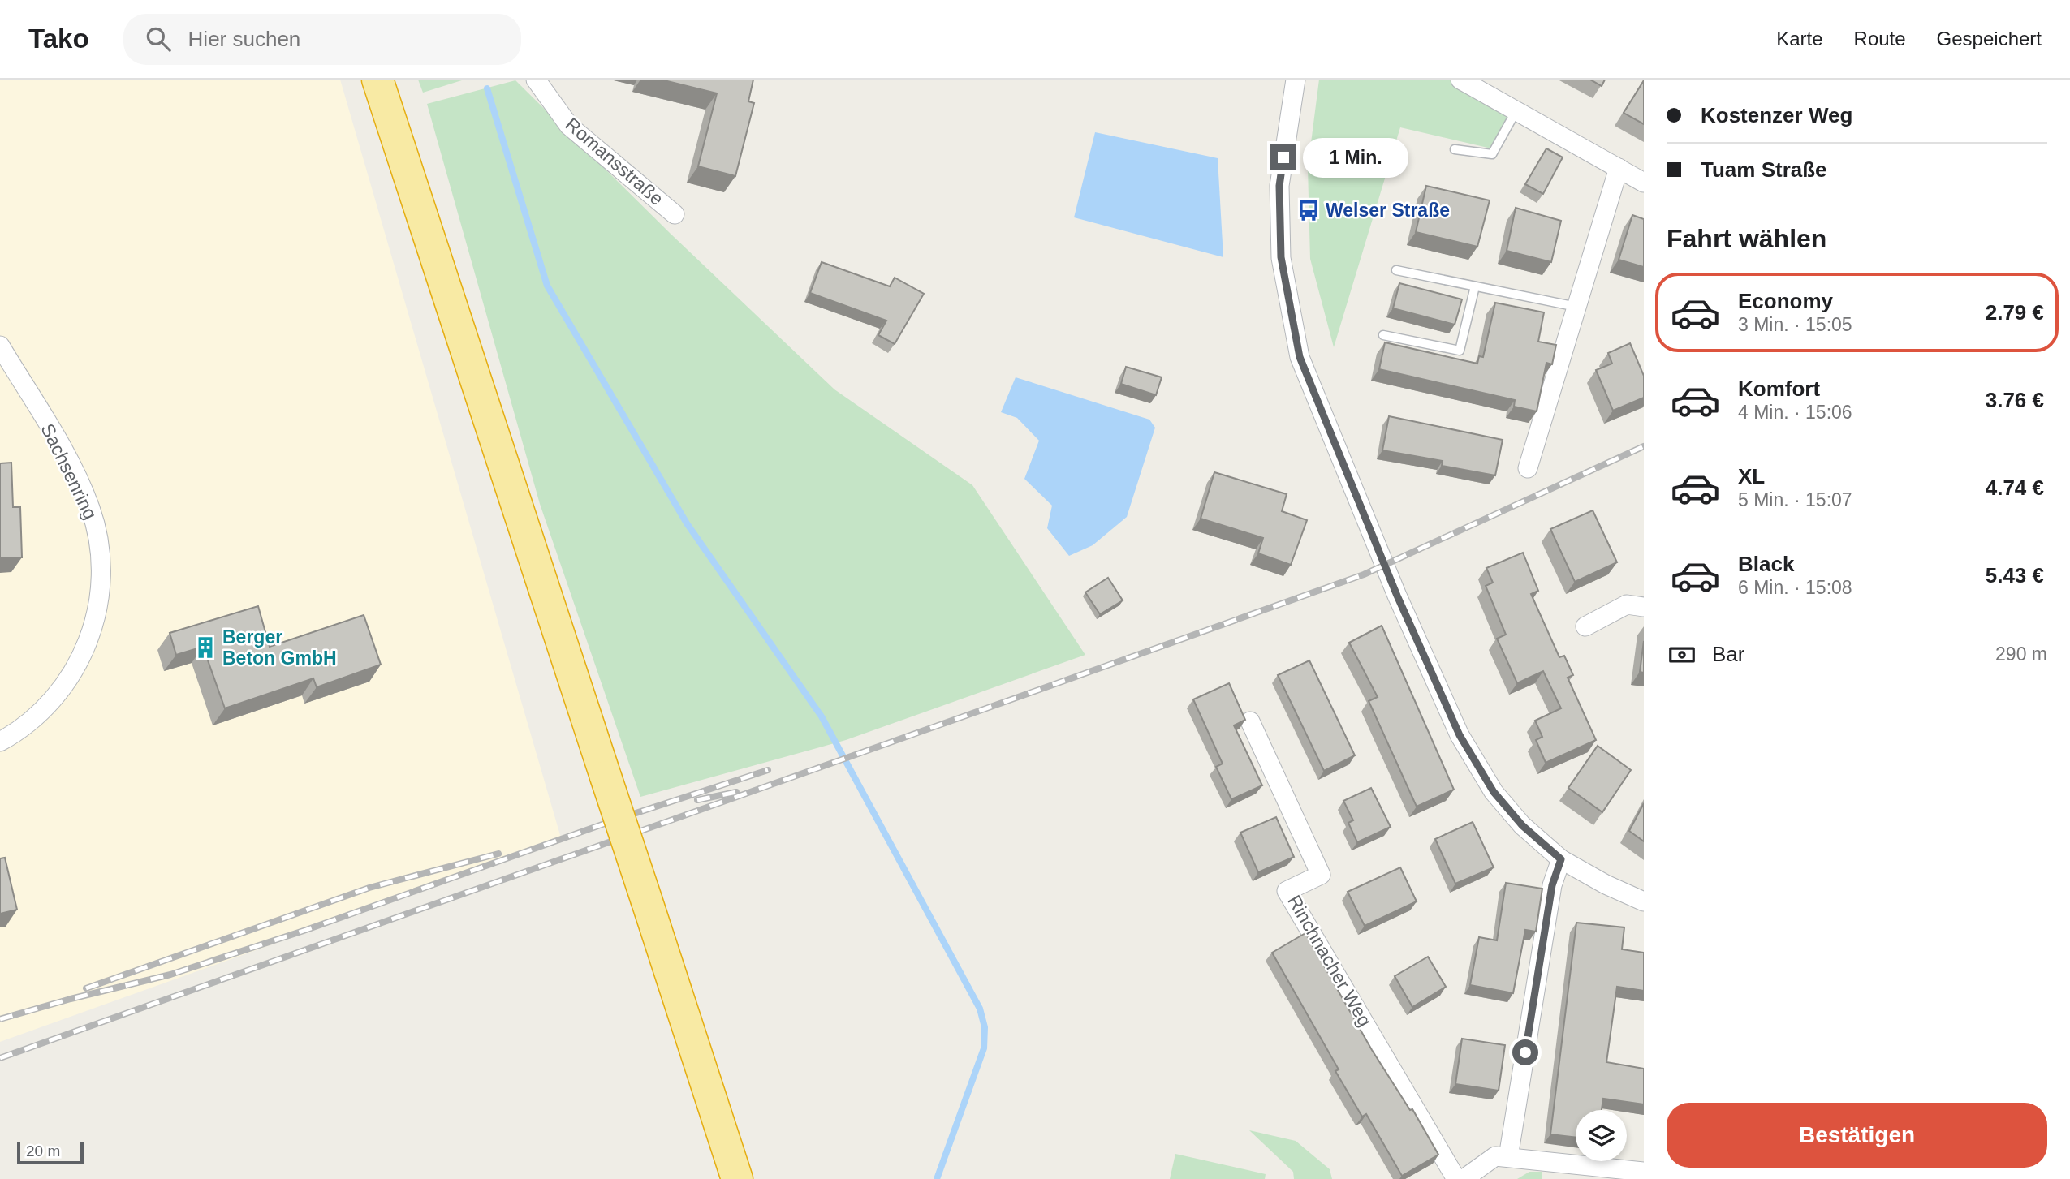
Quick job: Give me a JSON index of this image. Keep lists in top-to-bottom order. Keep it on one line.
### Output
{"streets":{"street":["Romansstraße","Sachsenring","Rinchnacher Weg"]},"places":{"bus stop":["Welser Straße"],"building":["Berger Beton GmbH"]},"scale_bar":"20 m","page":{"header":"Tako","search":"Hier suchen","nav":["Karte","Route","Gespeichert"],"banner":["Kostenzer Weg","Tuam Straße"],"bubble":"1 Min.","heading":"Fahrt wählen","list":[{"name":"Economy","note":"3 Min. · 15:05","value":"2.79 €"},{"name":"Komfort","note":"4 Min. · 15:06","value":"3.76 €"},{"name":"XL","note":"5 Min. · 15:07","value":"4.74 €"},{"name":"Black","note":"6 Min. · 15:08","value":"5.43 €"}],"pay":["Bar","290 m"],"buttons":"Bestätigen","scale":"20 m"}}
